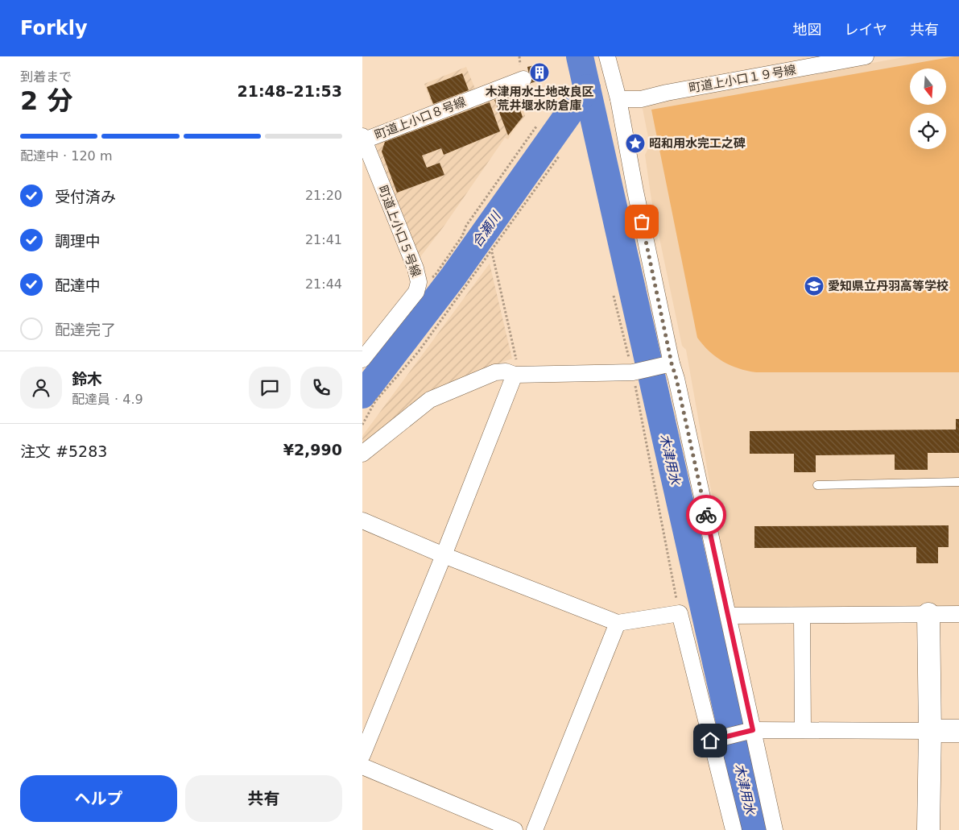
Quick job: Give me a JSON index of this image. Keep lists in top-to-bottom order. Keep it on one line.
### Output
{"streets":{"street":["町道上小口１９号線","町道上小口８号線","町道上小口５号線"]},"crossings":[["町道上小口８号線","町道上小口５号線"]],"water":["合瀬川","木津用水"],"places":{"building":["木津用水土地改良区 荒井堰水防倉庫"],"place":["昭和用水完工之碑"],"school or university":["愛知県立丹羽高等学校"]},"north":"bottom","page":{"header":"Forkly","nav":["地図","レイヤ","共有"],"heading":["2 分","到着まで","21:48–21:53"],"panel":["鈴木","配達員 · 4.9","注文 #5283","¥2,990"],"bar":"配達中 · 120 m","list":[["受付済み","21:20"],["調理中","21:41"],["配達中","21:44"],"配達完了"],"buttons":["ヘルプ","共有"]}}
